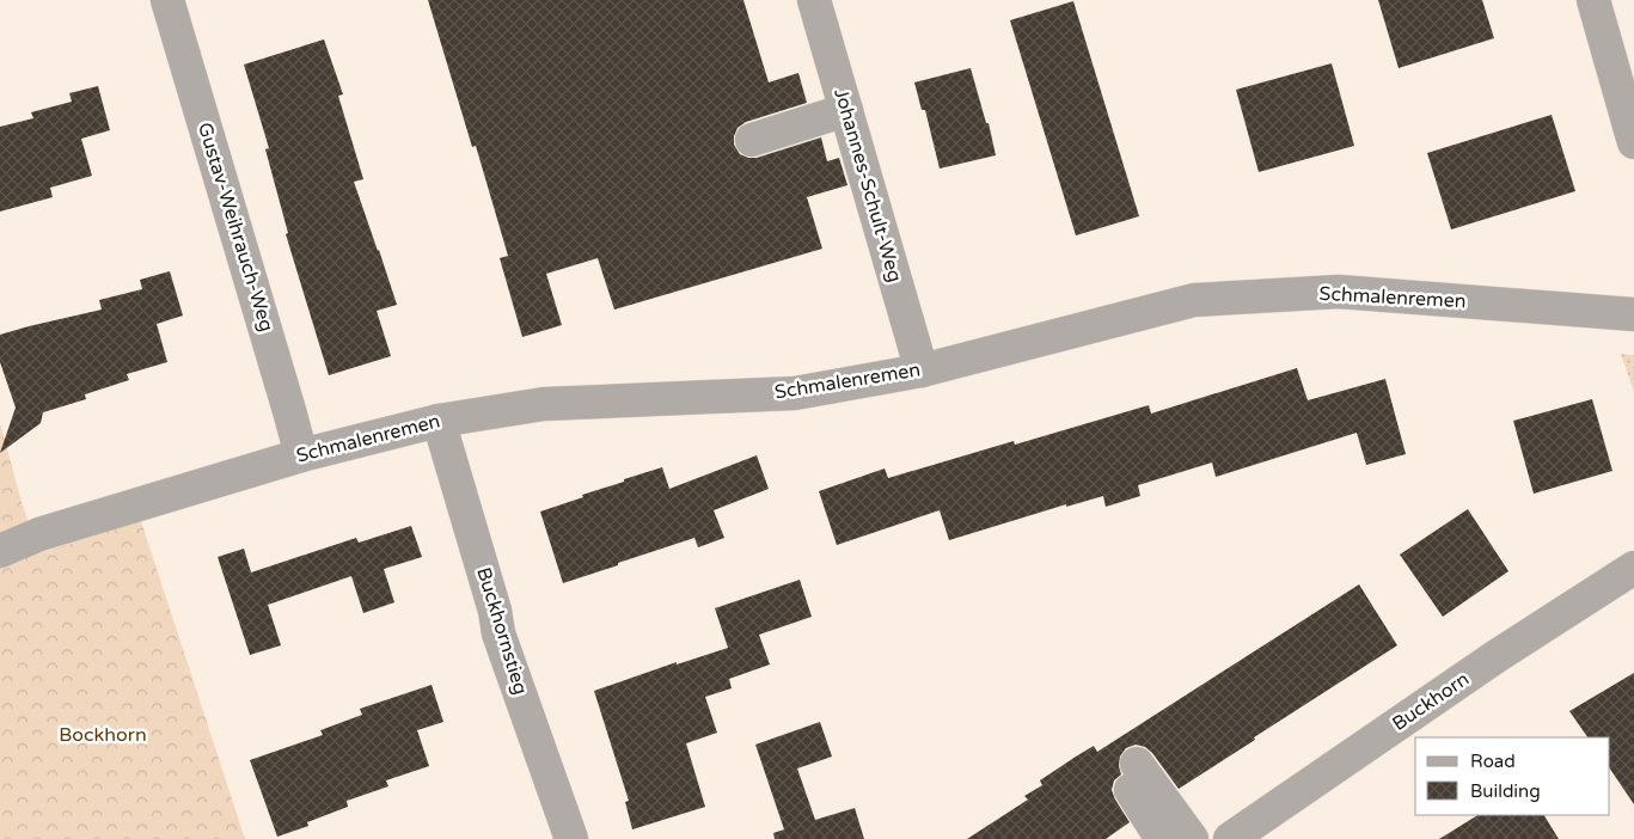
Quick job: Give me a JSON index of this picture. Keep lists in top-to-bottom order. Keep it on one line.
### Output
{"streets":{"street":["Johannes-Schult-Weg","Gustav-Weihrauch-Weg","Schmalenremen","Buckhornstieg","Buckhorn"]},"crossings":[["Johannes-Schult-Weg","Schmalenremen"],["Gustav-Weihrauch-Weg","Schmalenremen"],["Schmalenremen","Buckhornstieg"]],"parks":["Bockhorn"],"legend":["Road","Building"]}
